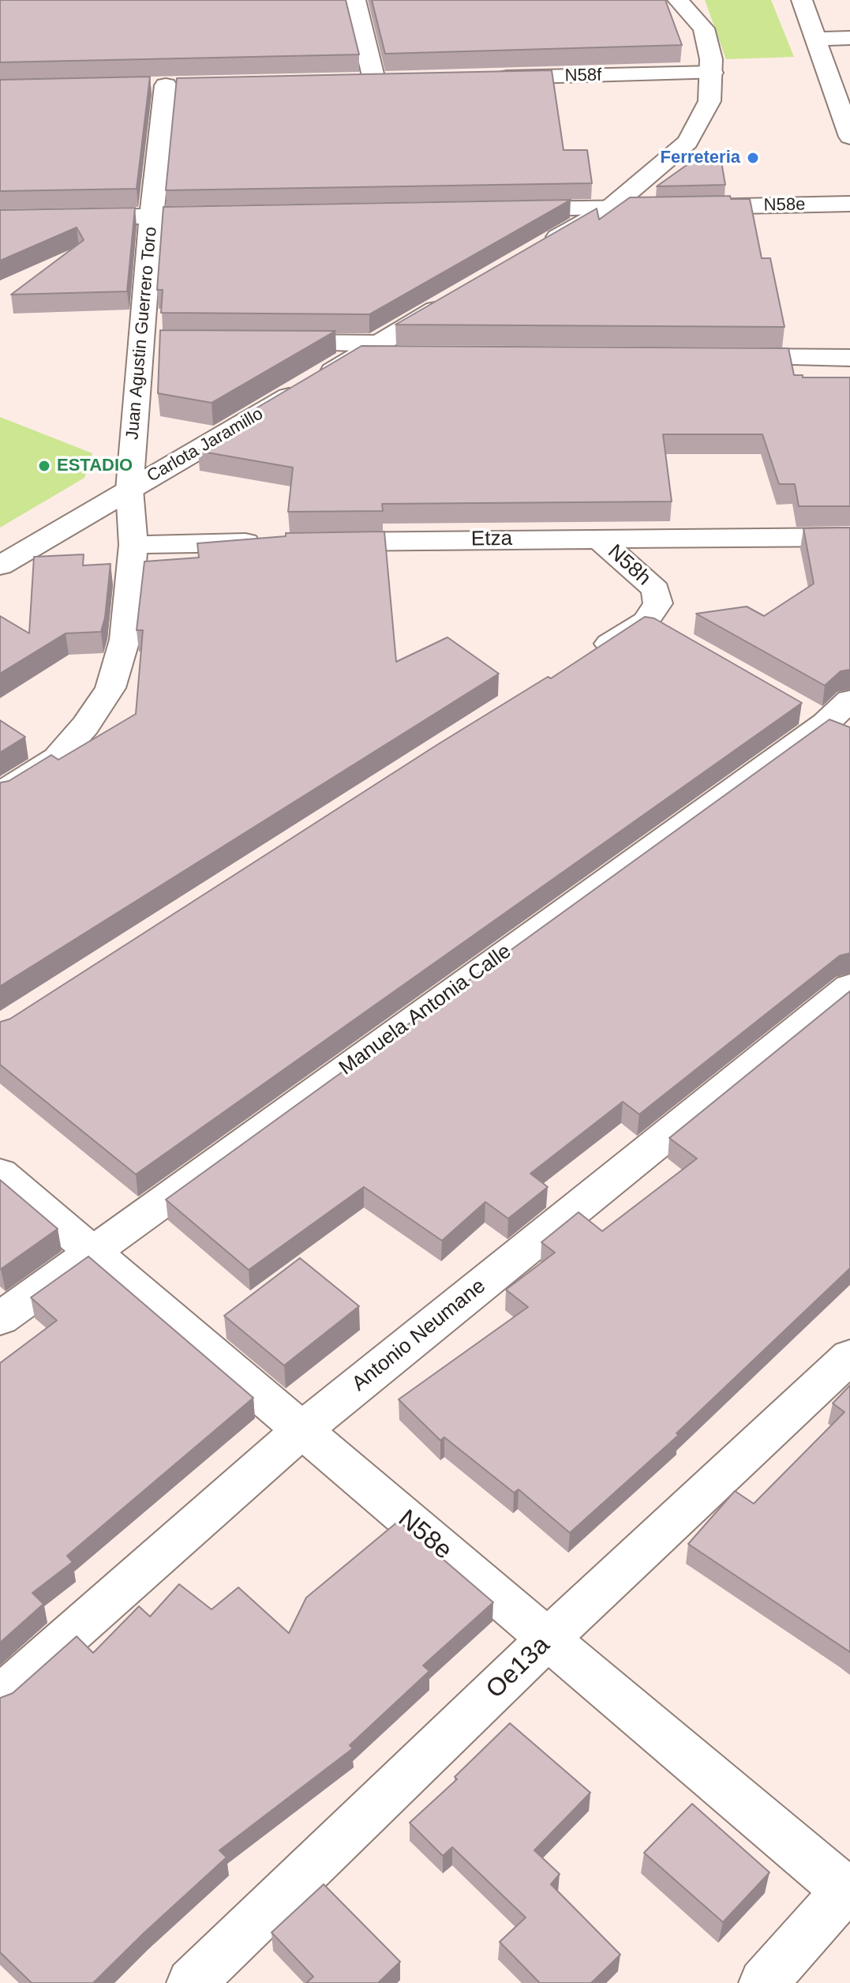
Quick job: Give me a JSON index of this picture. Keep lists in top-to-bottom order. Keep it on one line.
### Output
{"streets":{"street":["N58f","N58e","Juan Agustin Guerrero Toro","Carlota Jaramillo","Etza","N58h","Manuela Antonia Calle","Antonio Neumane","Oe13a"]},"crossings":[["N58e","Manuela Antonia Calle"],["N58e","Antonio Neumane"],["N58e","Oe13a"],["Juan Agustin Guerrero Toro","Carlota Jaramillo"],["Etza","N58h"]],"places":["Ferreteria","ESTADIO"]}
